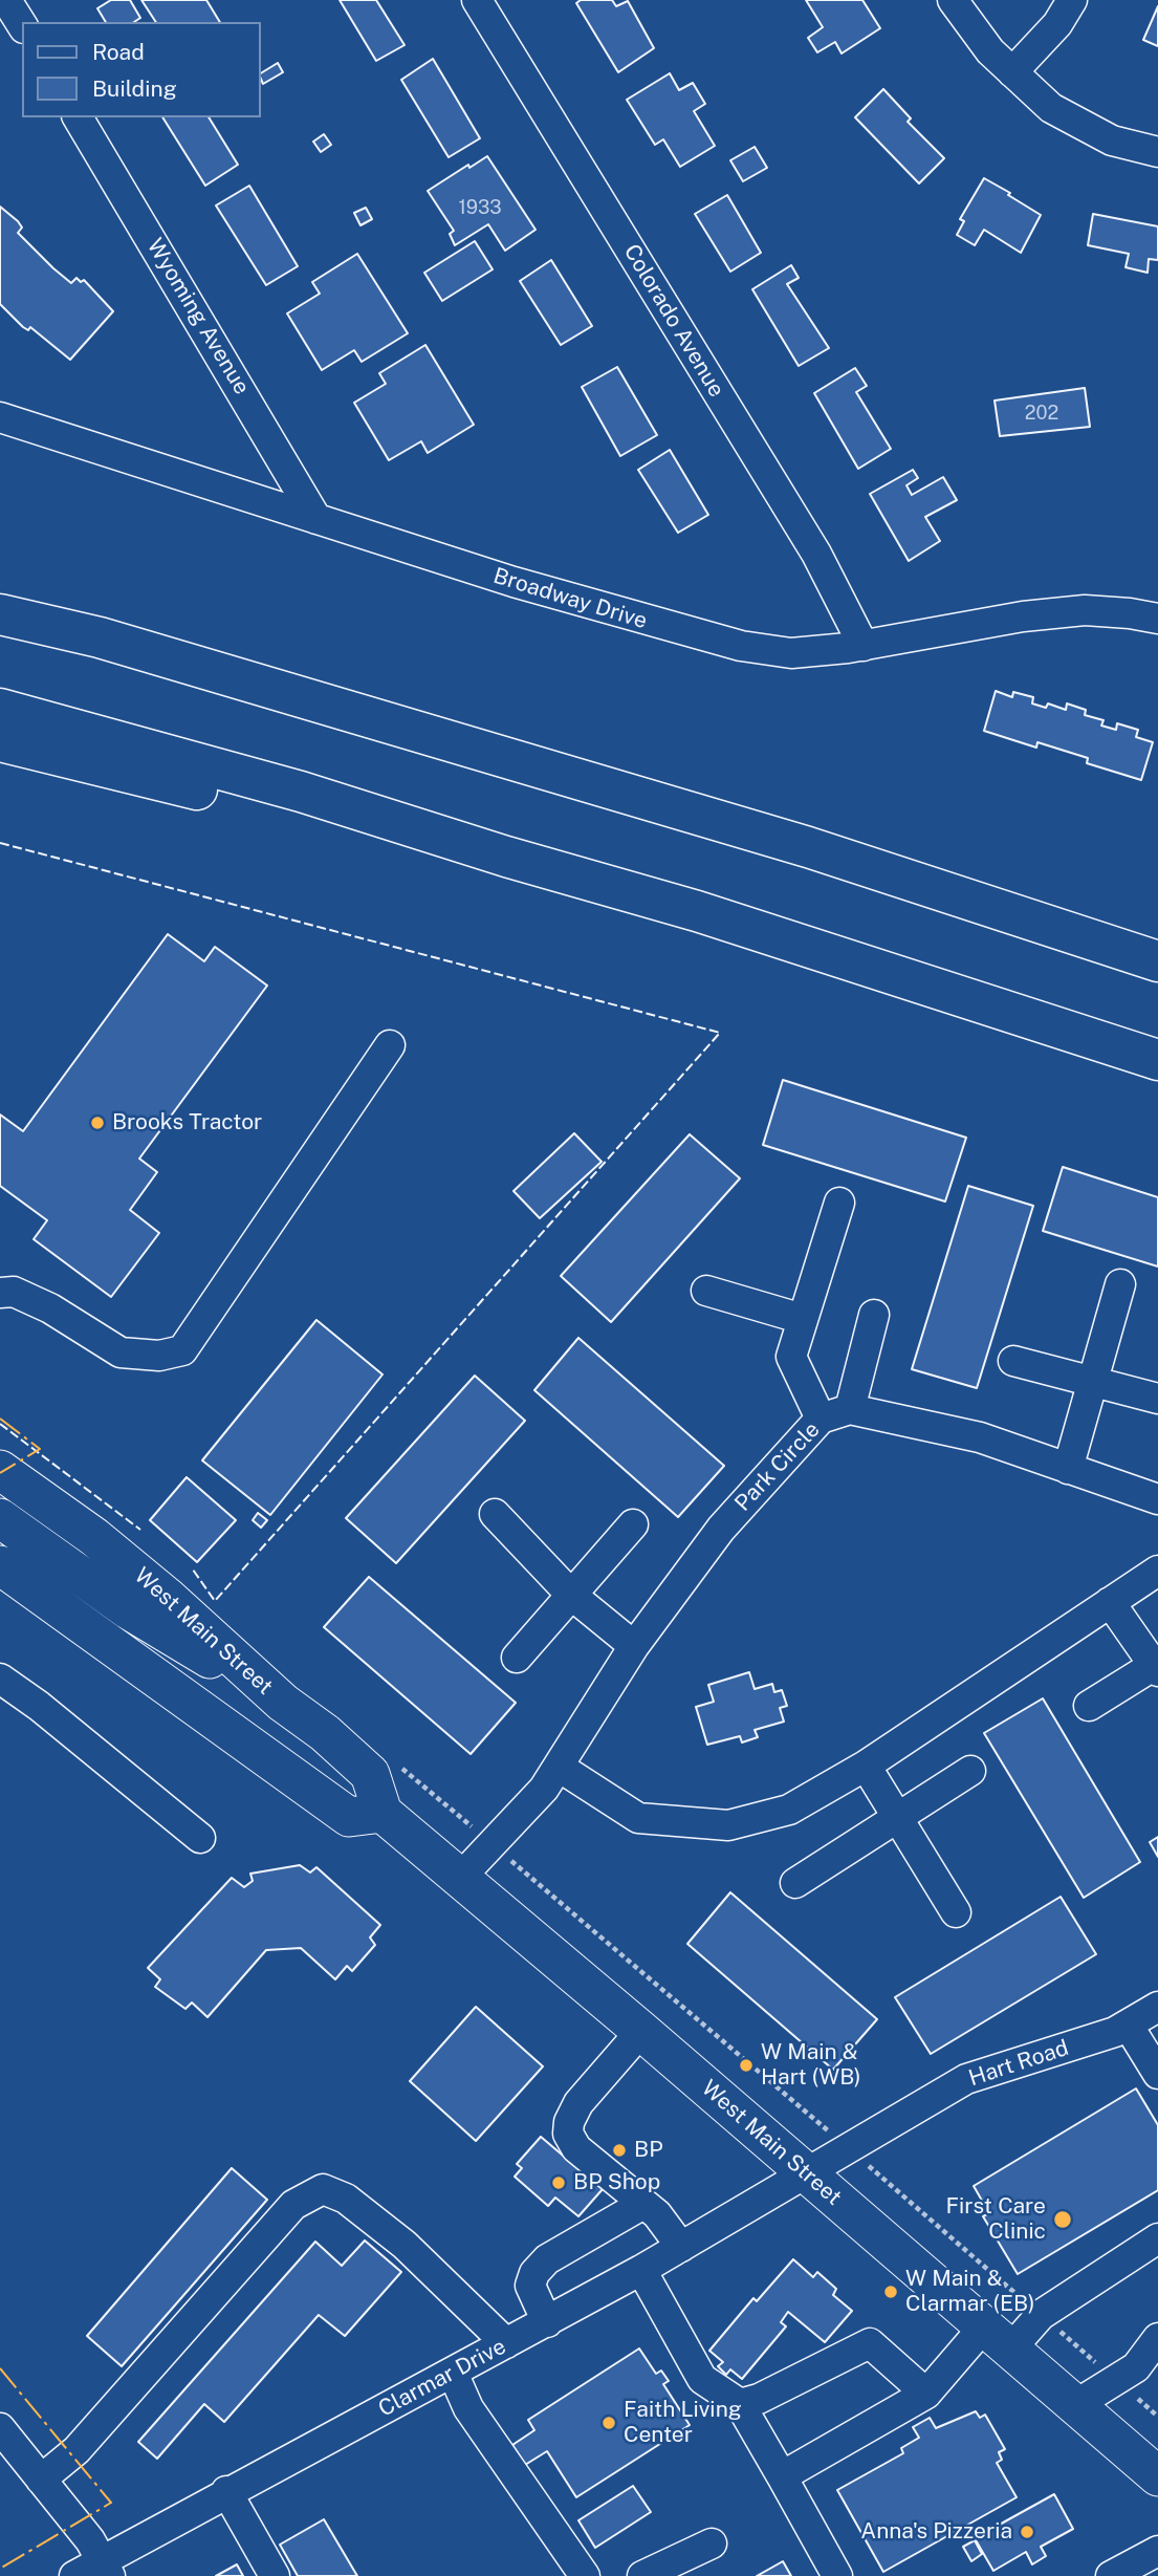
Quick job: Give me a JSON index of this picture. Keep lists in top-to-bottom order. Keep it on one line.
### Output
{"streets":{"main road":["West Main Street"],"street":["Wyoming Avenue","Colorado Avenue","Broadway Drive","Park Circle","Hart Road","Clarmar Drive"]},"crossings":[["Wyoming Avenue","Broadway Drive"],["Colorado Avenue","Broadway Drive"],["Park Circle","West Main Street"],["West Main Street","Hart Road"],["West Main Street","Clarmar Drive"],["Hart Road","Clarmar Drive"]],"places":["Brooks Tractor","W Main & Hart (WB)","BP","BP Shop","First Care Clinic","W Main & Clarmar (EB)","Faith Living Center","Anna's Pizzeria"],"house_numbers":["1933","202"],"legend":["Road","Building"]}
